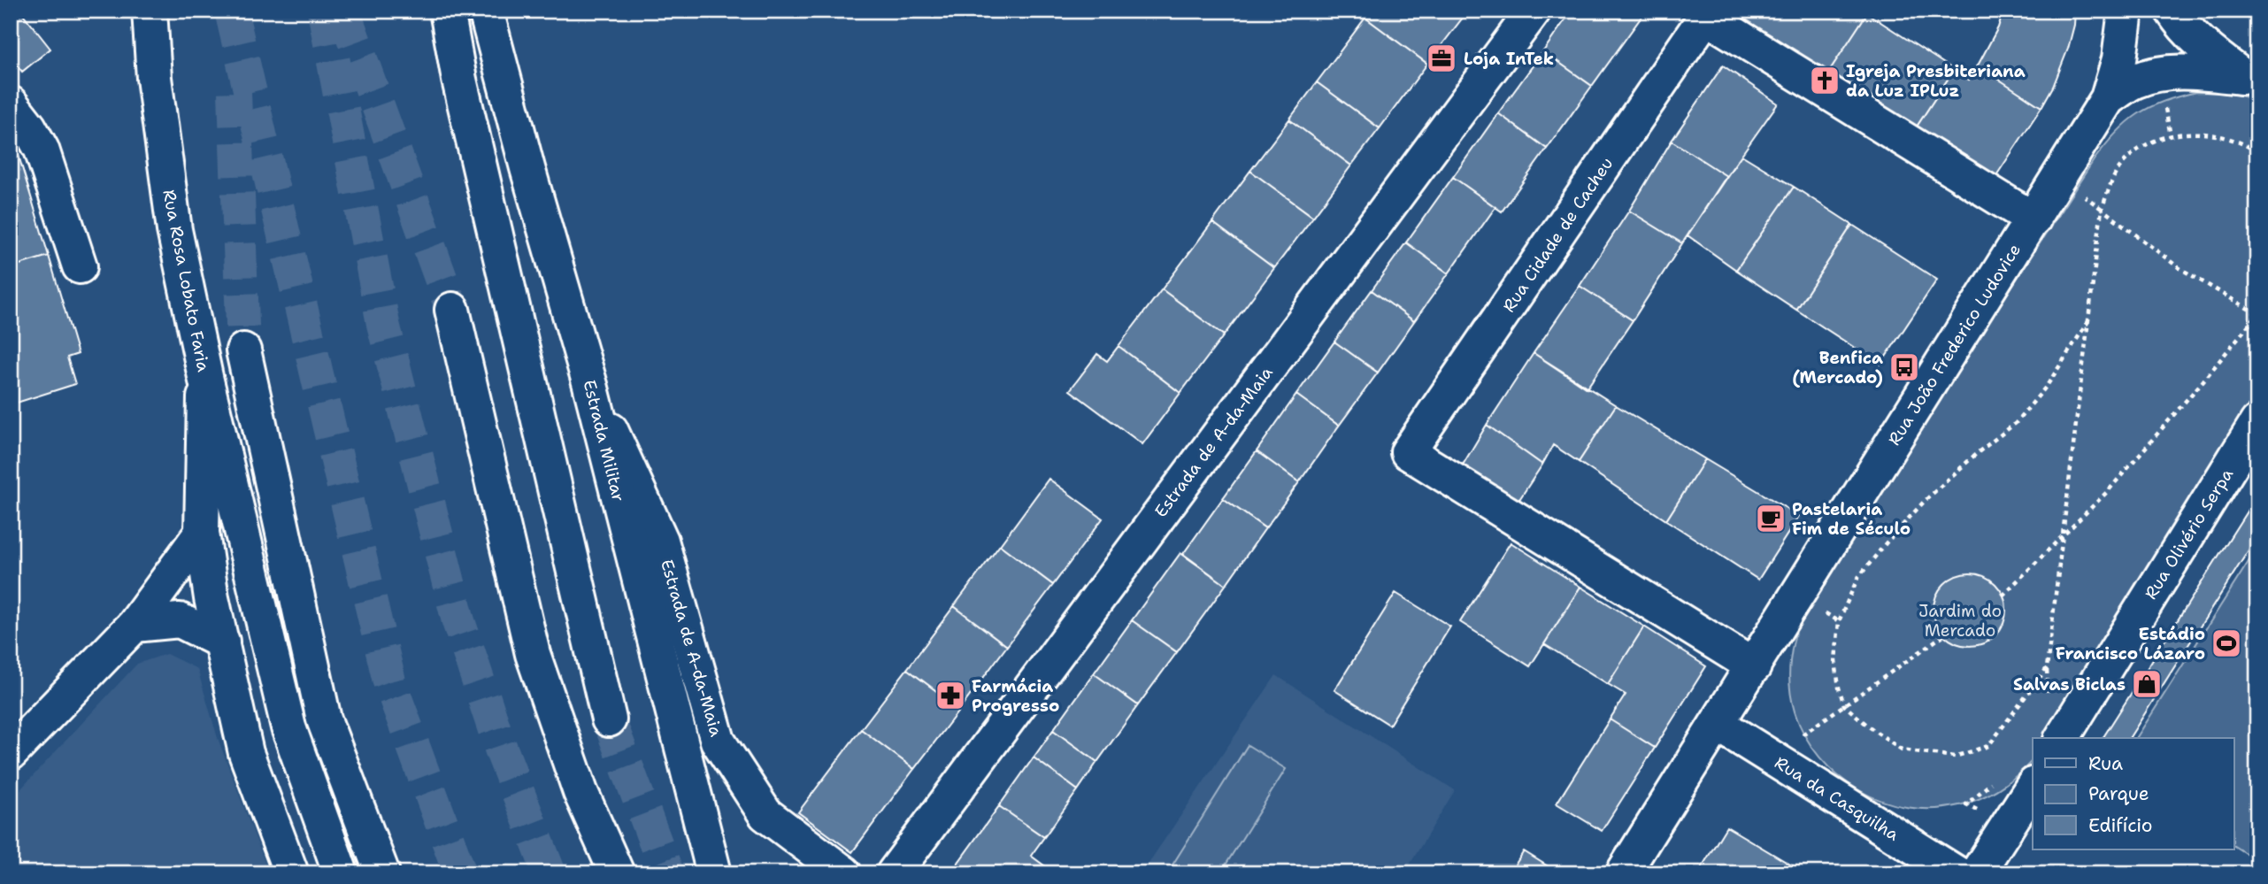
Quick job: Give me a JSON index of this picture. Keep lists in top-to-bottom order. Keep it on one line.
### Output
{"streets":{"main road":["Rua Cidade de Cacheu","Rua Rosa Lobato Faria","Rua João Frederico Ludovice","Estrada Militar","Estrada de A-da-Maia","Rua Olivério Serpa","Rua da Casquilha"]},"crossings":[["Rua Cidade de Cacheu","Rua João Frederico Ludovice"],["Rua João Frederico Ludovice","Rua da Casquilha"],["Estrada Militar","Estrada de A-da-Maia"]],"parks":["Jardim do Mercado"],"places":{"office":["Loja InTek"],"church":["Igreja Presbiteriana da Luz IPLuz"],"bus stop":["Benfica (Mercado)"],"cafe":["Pastelaria Fim de Século"],"sports":["Estádio Francisco Lázaro"],"shop":["Salvas Biclas"],"pharmacy":["Farmácia Progresso"]},"legend":["Rua","Parque","Edifício"]}
